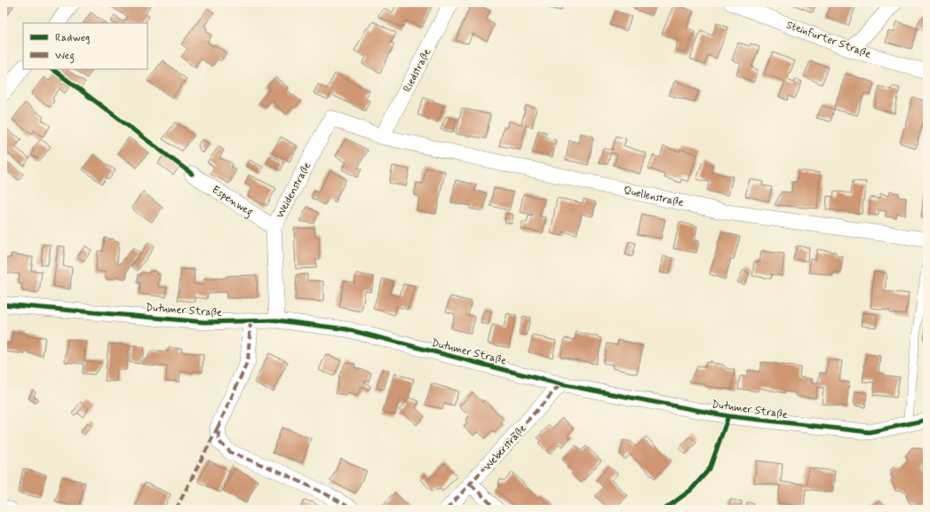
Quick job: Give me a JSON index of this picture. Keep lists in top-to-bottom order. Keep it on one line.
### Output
{"streets":{"street":["Steinfurter Straße","Riedstraße","Weidenstraße","Quellenstraße","Espenweg","Dutumer Straße","Weberstraße"]},"crossings":[["Riedstraße","Weidenstraße"],["Riedstraße","Quellenstraße"],["Weidenstraße","Quellenstraße"],["Weidenstraße","Espenweg"],["Weidenstraße","Dutumer Straße"],["Dutumer Straße","Weberstraße"]],"legend":["Radweg","Weg"]}
